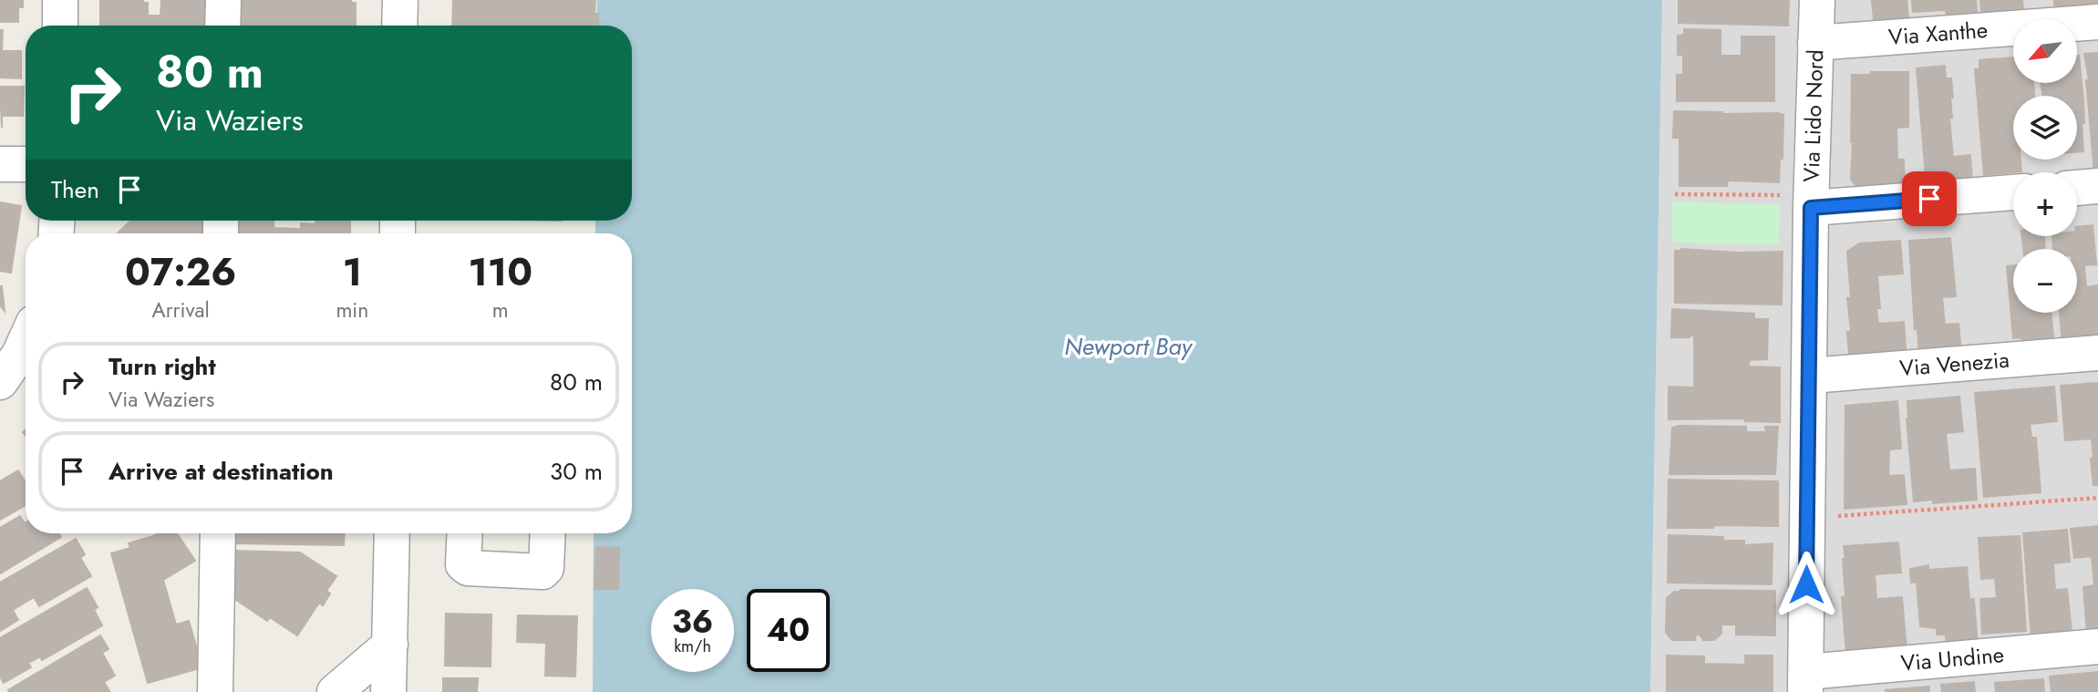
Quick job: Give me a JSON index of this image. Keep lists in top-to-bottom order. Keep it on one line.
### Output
{"streets":{"street":["Via Xanthe","Via Lido Nord","Via Venezia","Via Undine"]},"crossings":[["Via Xanthe","Via Lido Nord"],["Via Lido Nord","Via Venezia"],["Via Lido Nord","Via Undine"]],"water":["Newport Bay"],"north":"bottom left","page":{"map_buttons":["+","−"],"turn":["80 m","Via Waziers"],"then":"Then","eta":["07:26","Arrival","1","min","110","m"],"list":[{"name":"Turn right","note":"Via Waziers","value":"80 m"},{"name":"Arrive at destination","value":"30 m"}],"speed":"36 km/h","limit":"40"}}
